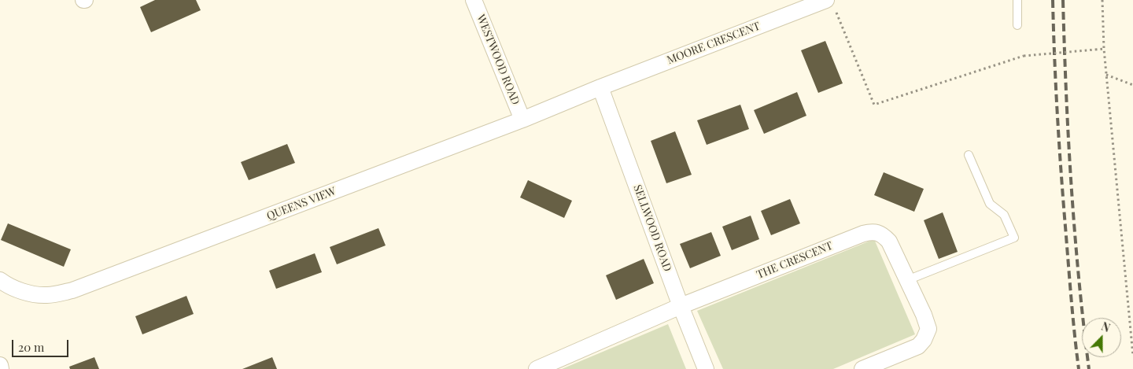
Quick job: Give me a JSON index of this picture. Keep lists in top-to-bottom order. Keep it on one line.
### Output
{"streets":{"street":["MOORE CRESCENT","WESTWOOD ROAD","QUEENS VIEW","SELLWOOD ROAD","THE CRESCENT"]},"crossings":[["MOORE CRESCENT","QUEENS VIEW"],["MOORE CRESCENT","SELLWOOD ROAD"],["WESTWOOD ROAD","QUEENS VIEW"],["QUEENS VIEW","SELLWOOD ROAD"],["SELLWOOD ROAD","THE CRESCENT"]],"scale_bar":"20 m","north":"top"}
